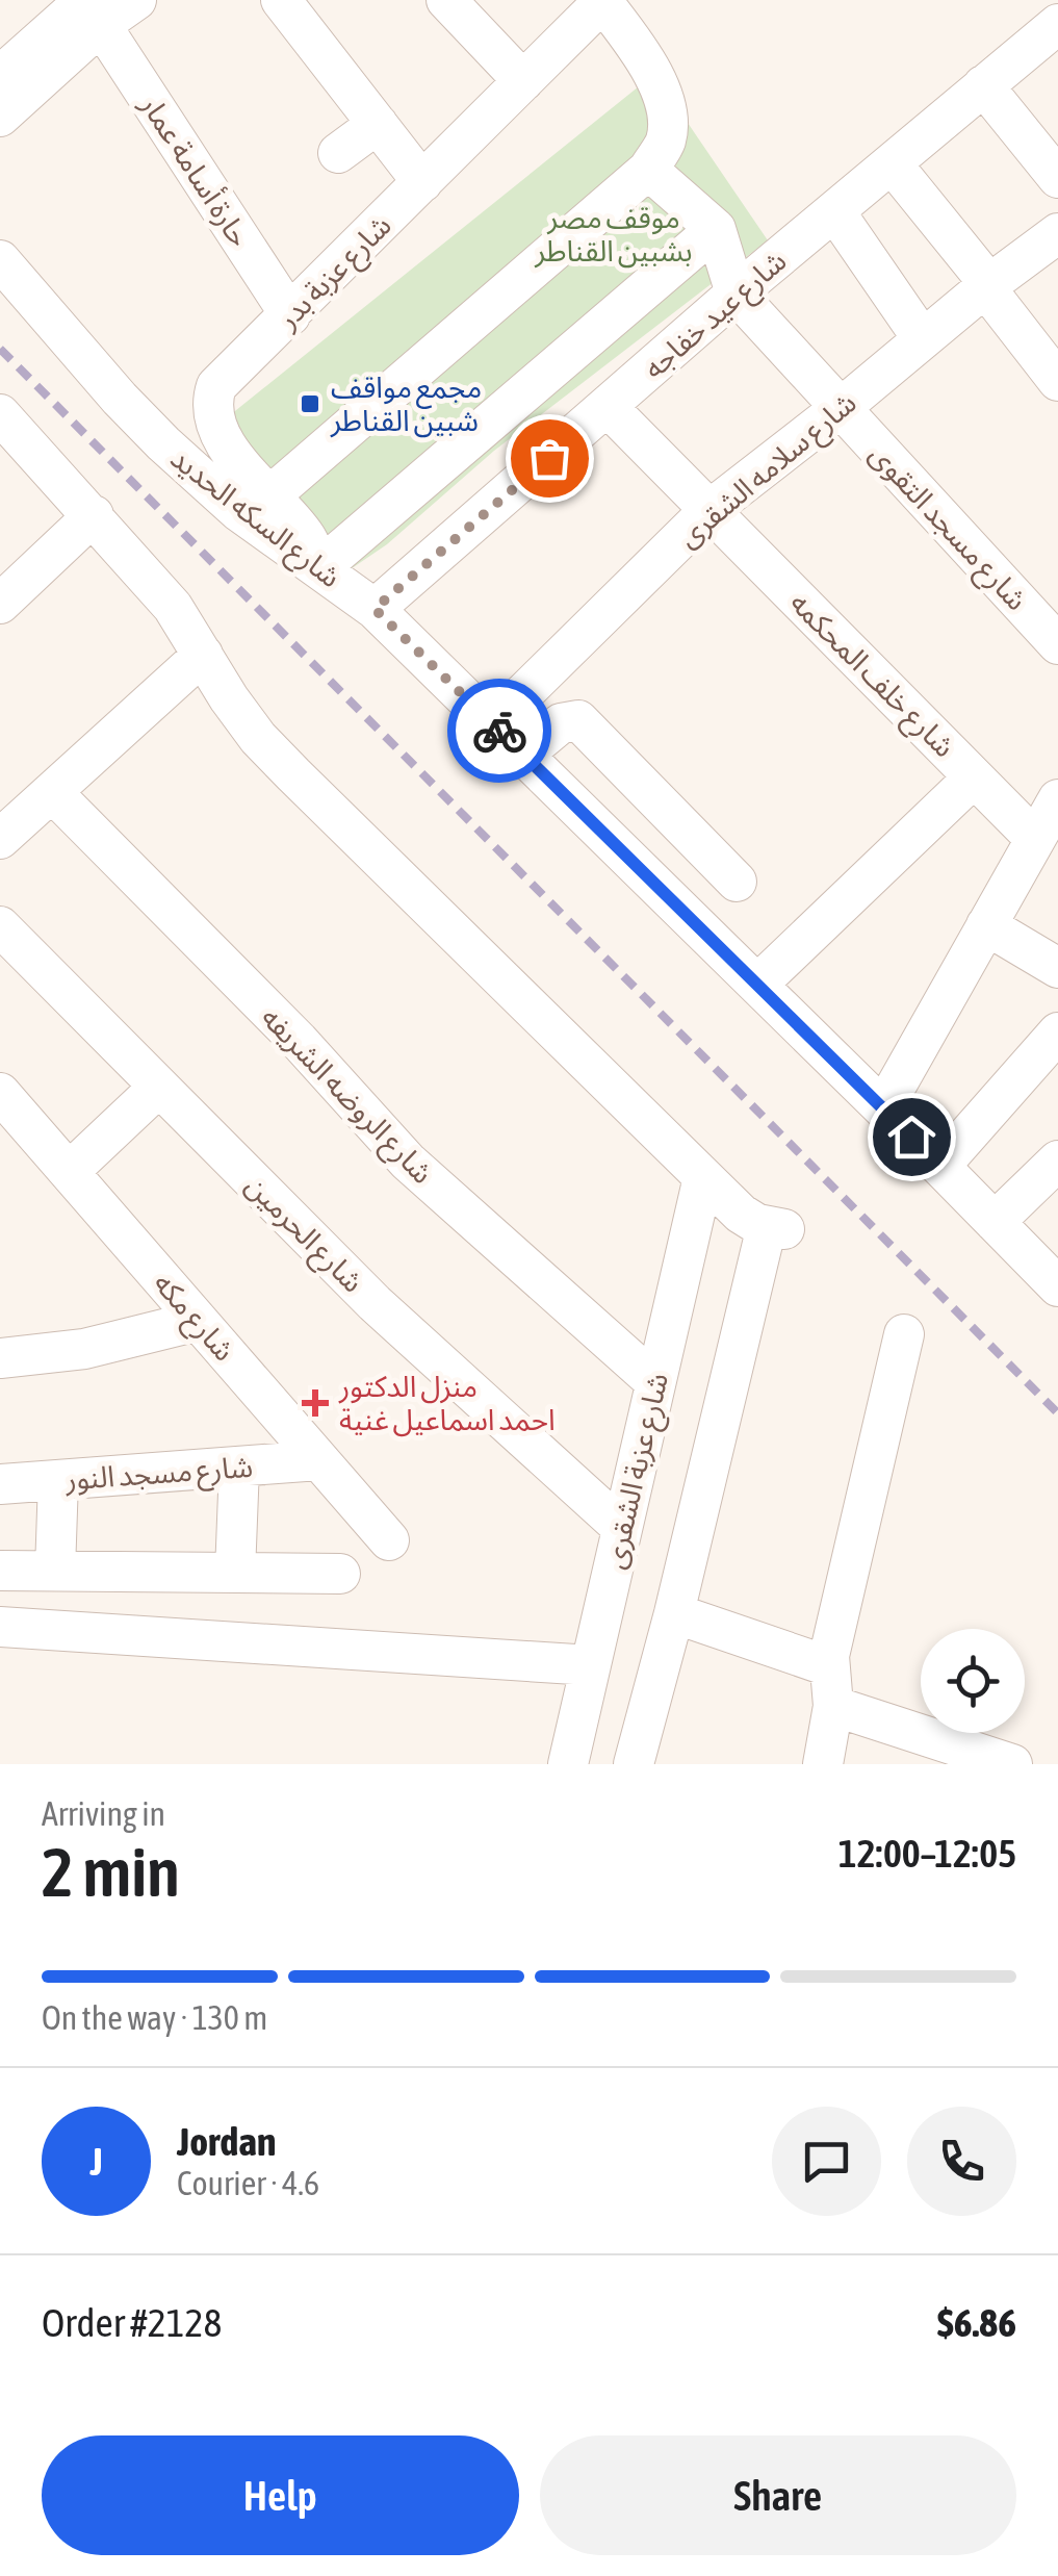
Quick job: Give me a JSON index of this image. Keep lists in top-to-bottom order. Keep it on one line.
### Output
{"streets":{"street":["حارة أسامة عمار","شارع عزبة بدر","شارع عيد خفاجه","شارع سلامه الشقرى","شارع السكه الحديد","شارع مسجد التقوى","شارع خلف المحكمه","شارع الروضه الشريفه","شارع الحرمين","شارع مكه","شارع عزبة الشقرى","شارع مسجد النور"]},"crossings":[["حارة أسامة عمار","شارع عزبة بدر"],["شارع عزبة بدر","شارع السكه الحديد"],["شارع عيد خفاجه","شارع السكه الحديد"],["شارع عيد خفاجه","شارع مسجد التقوى"],["شارع عيد خفاجه","شارع خلف المحكمه"],["شارع سلامه الشقرى","شارع السكه الحديد"],["شارع سلامه الشقرى","شارع مسجد التقوى"],["شارع سلامه الشقرى","شارع خلف المحكمه"],["شارع الروضه الشريفه","شارع عزبة الشقرى"],["شارع الحرمين","شارع عزبة الشقرى"],["شارع مكه","شارع مسجد النور"]],"parks":["موقف مصر بشبين القناطر"],"places":{"transit":["مجمع مواقف شبين القناطر"],"health":["منزل الدكتور احمد اسماعيل غنية"]},"page":{"heading":["2 min","Arriving in","12:00–12:05"],"panel":["Jordan","Courier · 4.6","Order #2128","$6.86"],"bar":"On the way · 130 m","round":"J","buttons":["Help","Share"]}}
